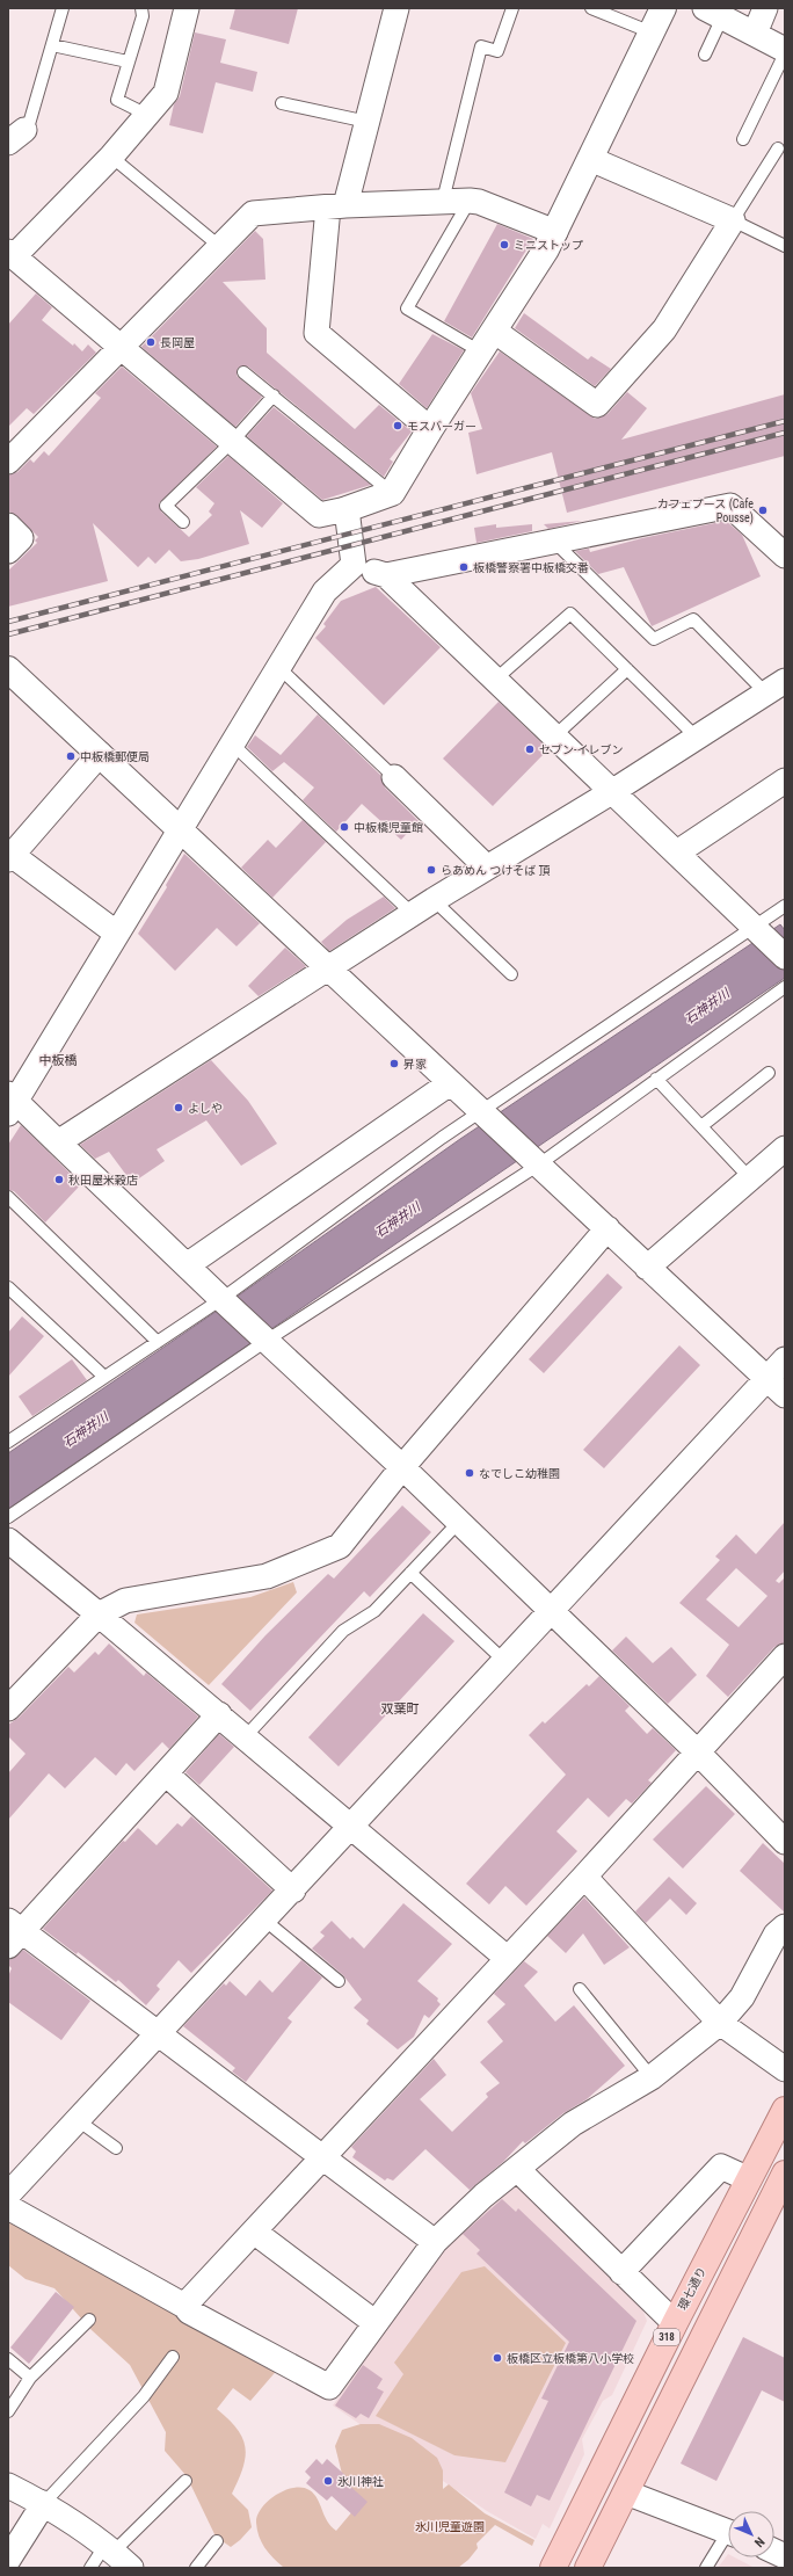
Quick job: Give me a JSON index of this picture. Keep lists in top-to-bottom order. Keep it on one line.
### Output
{"streets":{"main road":["環七通り","318"]},"districts":["中板橋","双葉町"],"water":["石神井川"],"parks":["氷川児童遊園"],"places":["ミニストップ","長岡屋","モスバーガー","カフェプース (Cafe Pousse)","板橋警察署中板橋交番","セブン-イレブン","中板橋郵便局","中板橋児童館","らあめん つけそば 頂","昇家","よしや","秋田屋米穀店","なでしこ幼稚園","板橋区立板橋第八小学校","氷川神社"],"north":"bottom right"}
